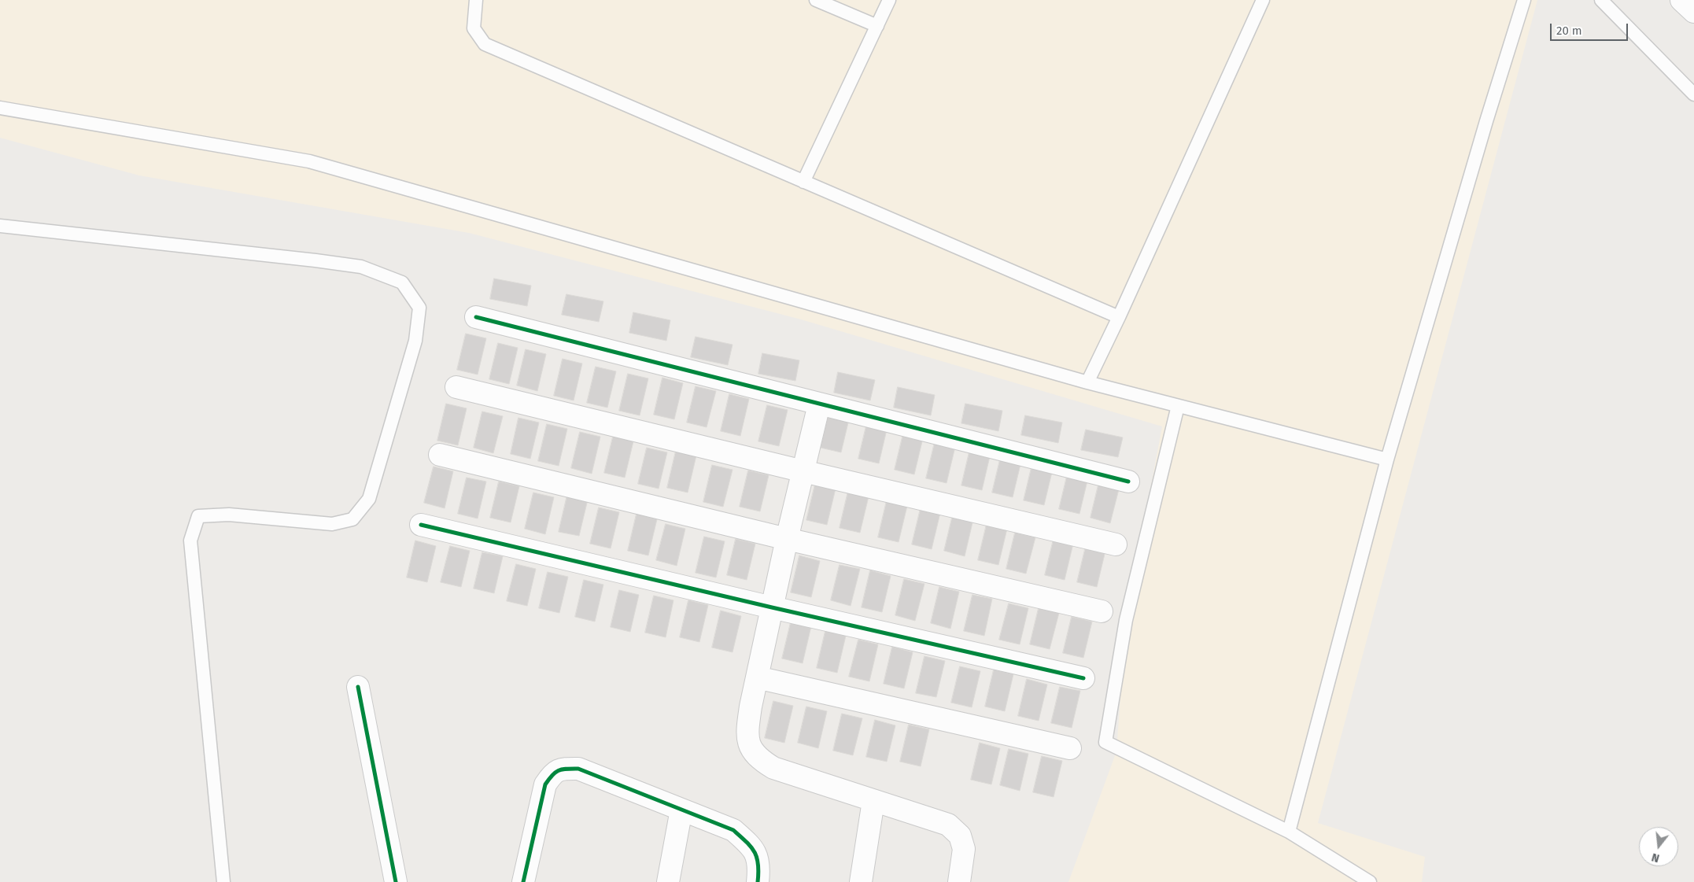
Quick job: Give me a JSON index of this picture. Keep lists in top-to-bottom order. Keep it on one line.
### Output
{"scale_bar":"20 m","north":"bottom"}
